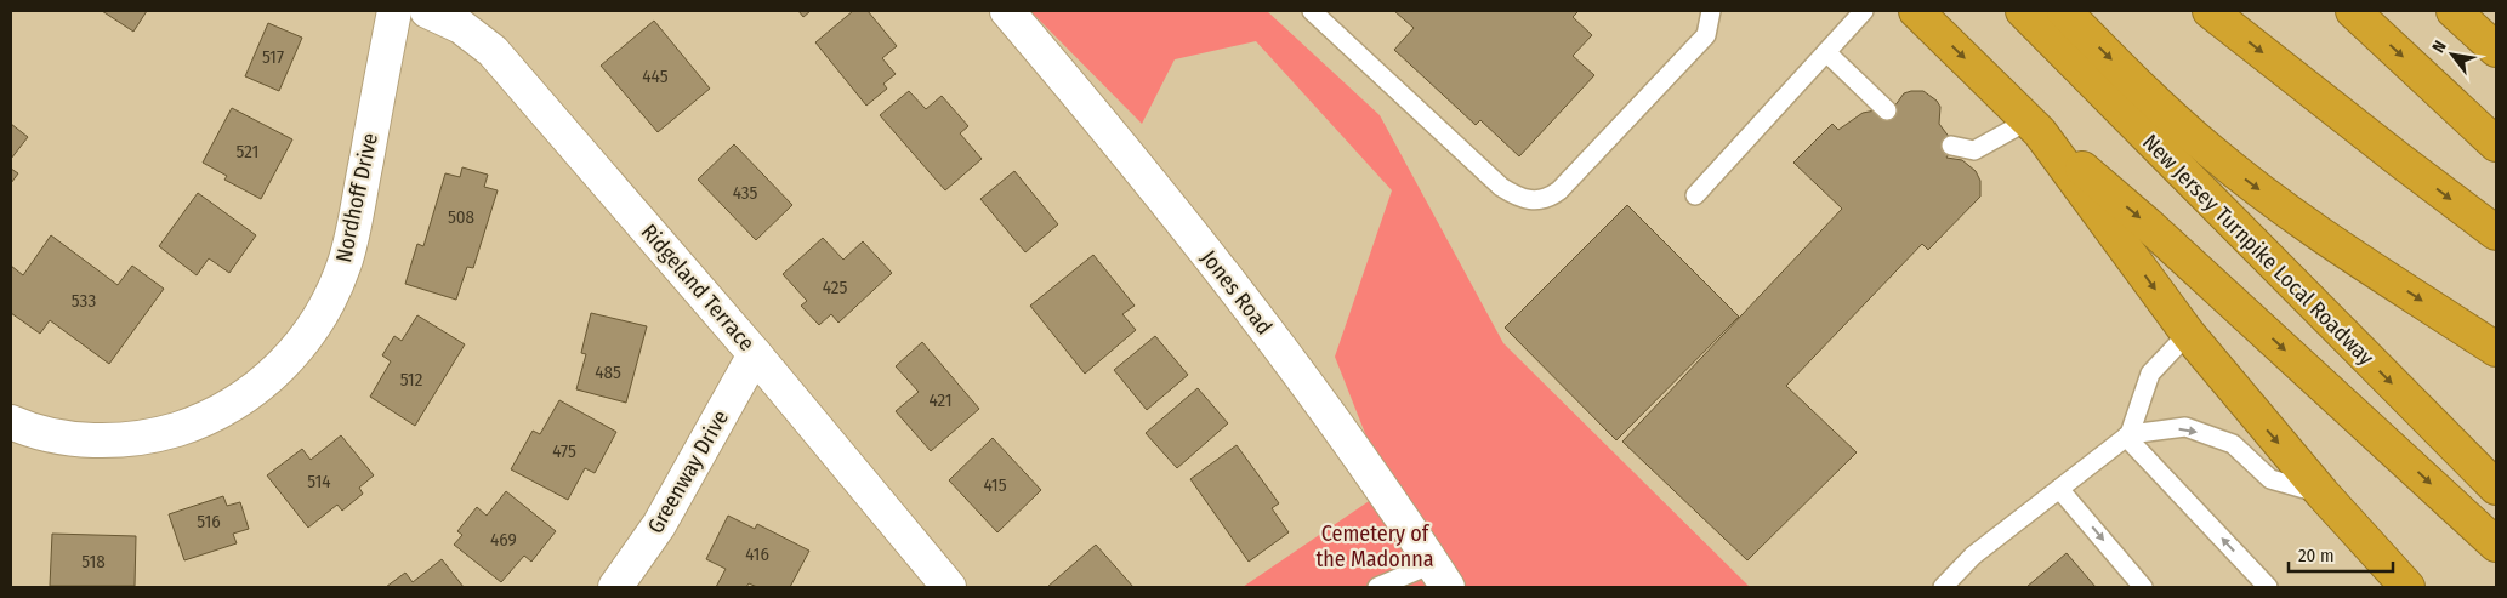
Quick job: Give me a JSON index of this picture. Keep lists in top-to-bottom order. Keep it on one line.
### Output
{"streets":{"highway":["New Jersey Turnpike Local Roadway"],"street":["Nordhoff Drive","Ridgeland Terrace","Jones Road","Greenway Drive"]},"crossings":[["Ridgeland Terrace","Greenway Drive"]],"parks":["Cemetery of the Madonna"],"house_numbers":["517","445","521","435","508","425","533","485","512","421","475","514","415","516","469","416","518"],"scale_bar":"20 m","north":"top left"}
